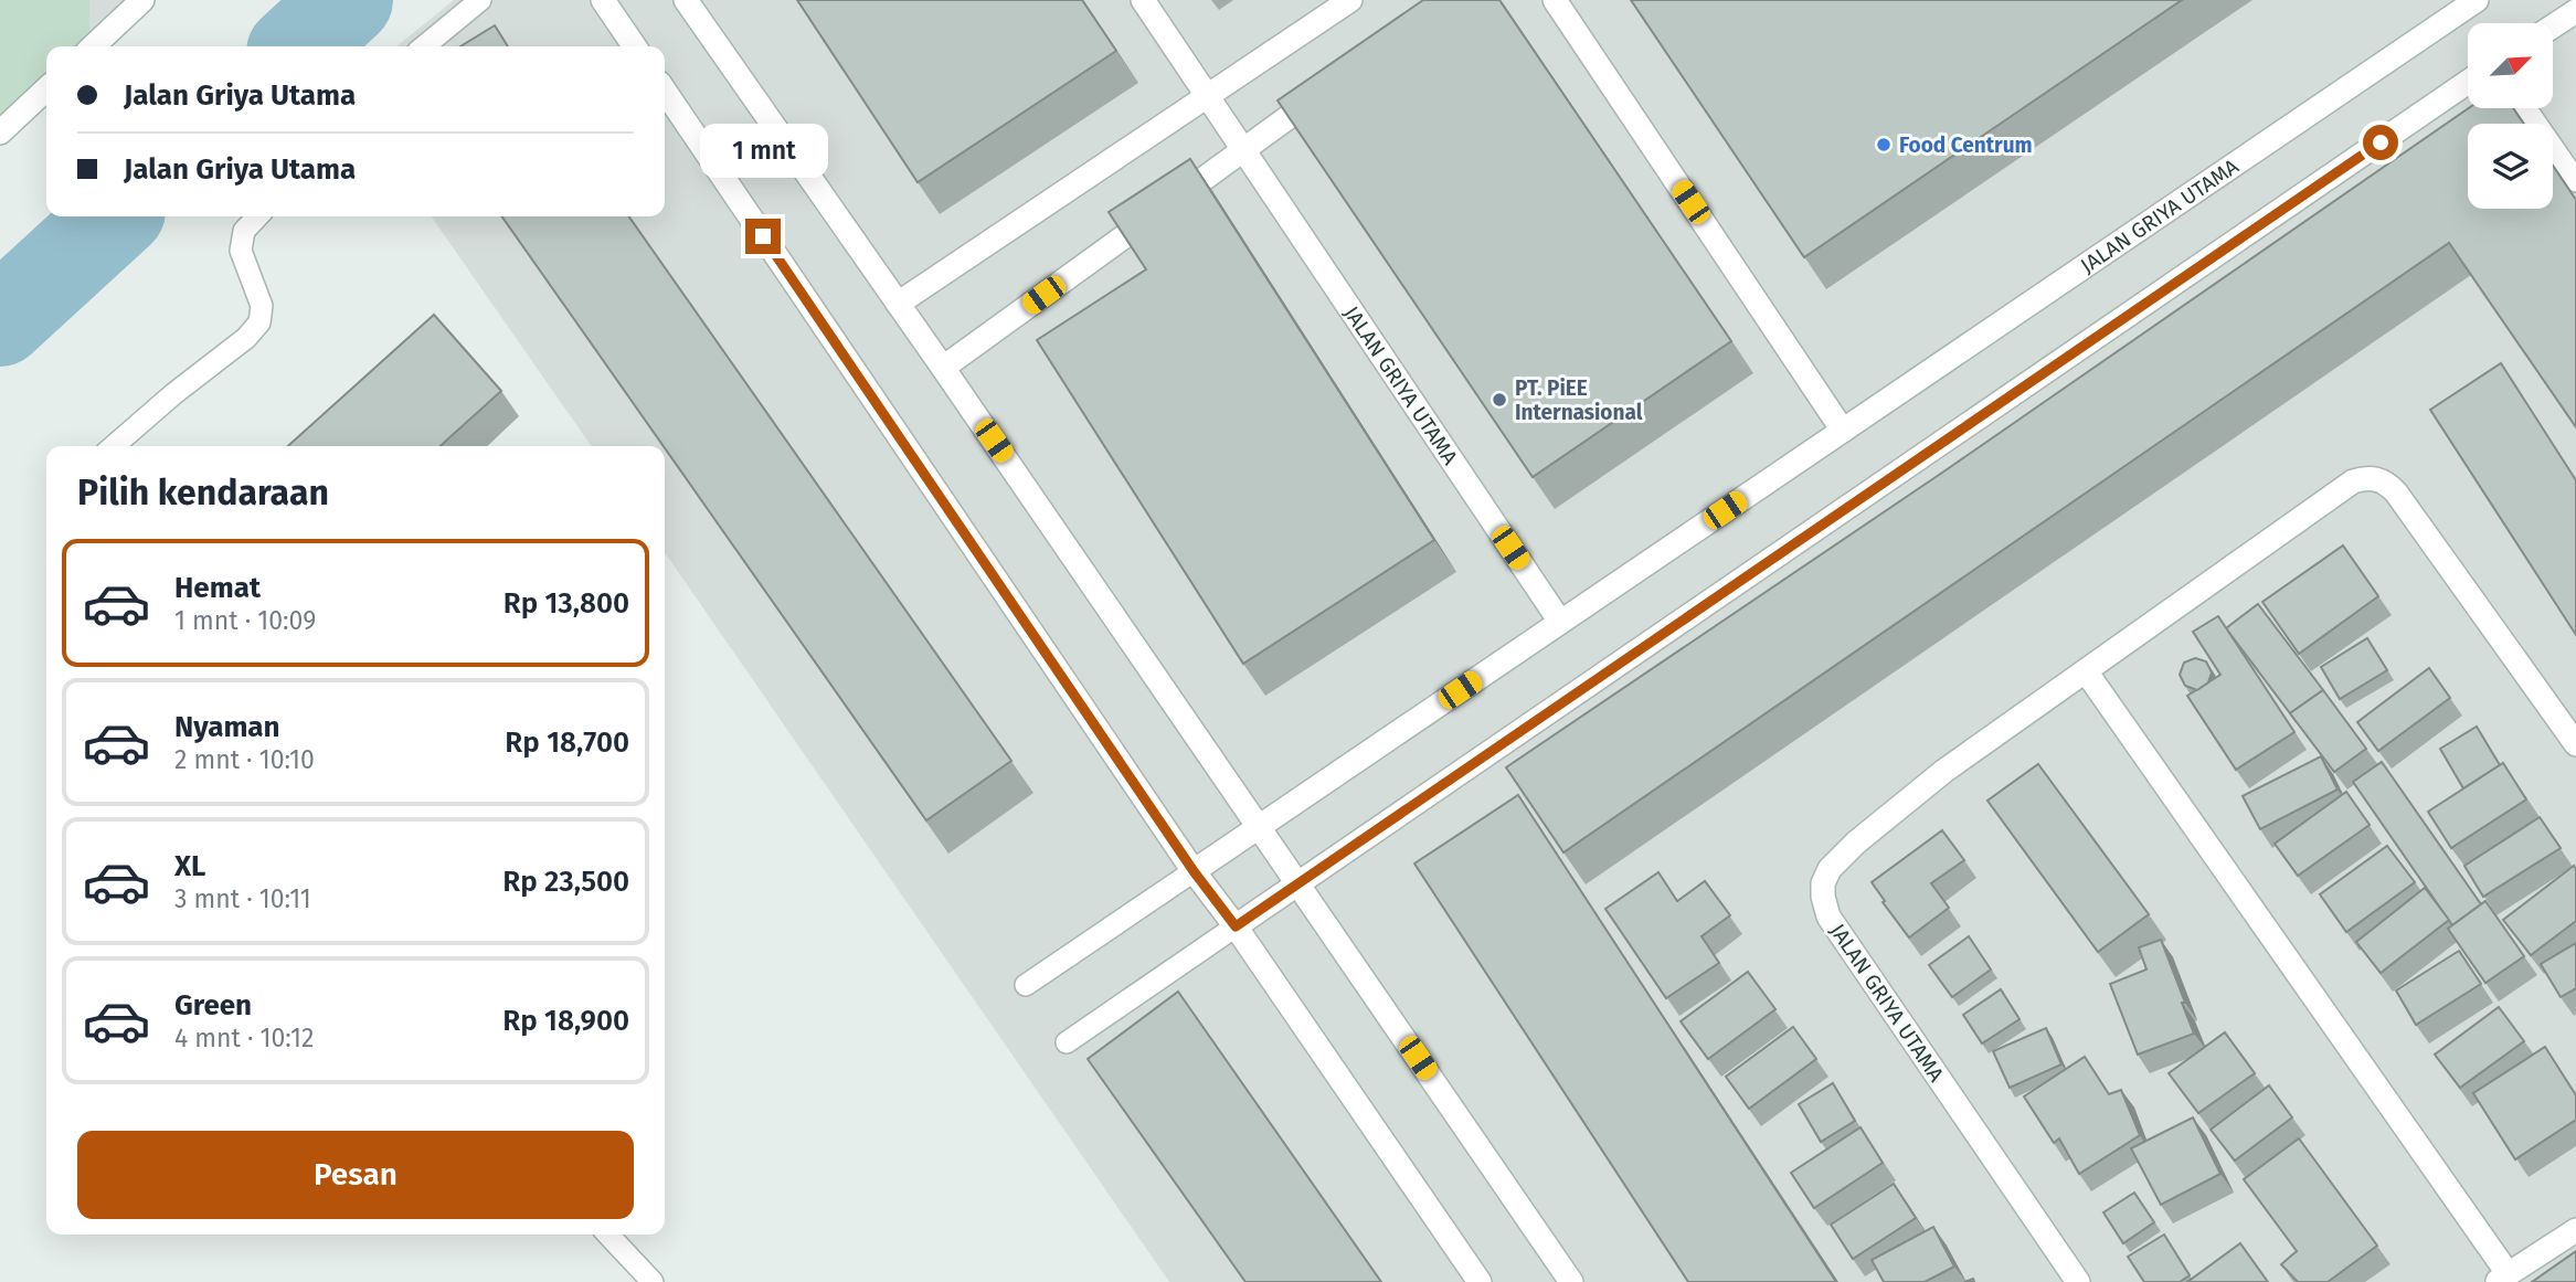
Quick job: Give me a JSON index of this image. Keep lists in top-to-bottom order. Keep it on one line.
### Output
{"streets":{"street":["JALAN GRIYA UTAMA"]},"places":["Food Centrum","PT. PiEE Internasional"],"north":"top right","page":{"banner":["Jalan Griya Utama","Jalan Griya Utama"],"bubble":"1 mnt","heading":"Pilih kendaraan","list":[{"name":"Hemat","note":"1 mnt · 10:09","value":"Rp 13,800"},{"name":"Nyaman","note":"2 mnt · 10:10","value":"Rp 18,700"},{"name":"XL","note":"3 mnt · 10:11","value":"Rp 23,500"},{"name":"Green","note":"4 mnt · 10:12","value":"Rp 18,900"}],"buttons":"Pesan"}}
